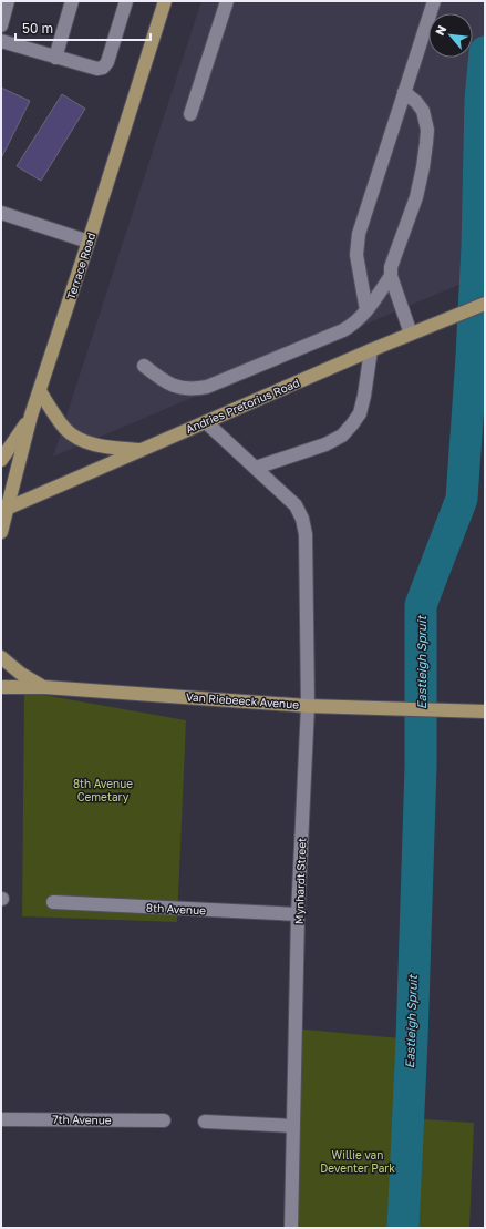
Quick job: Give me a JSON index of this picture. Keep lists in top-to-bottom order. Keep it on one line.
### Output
{"streets":{"main road":["Terrace Road","Andries Pretorius Road","Van Riebeeck Avenue"],"street":["Mynhardt Street","8th Avenue","7th Avenue"]},"crossings":[["Terrace Road","Andries Pretorius Road"],["Andries Pretorius Road","Mynhardt Street"],["Van Riebeeck Avenue","Mynhardt Street"],["Mynhardt Street","8th Avenue"]],"water":["Eastleigh Spruit"],"parks":["8th Avenue Cemetary","Willie van Deventer Park"],"scale_bar":"50 m","north":"top left"}
